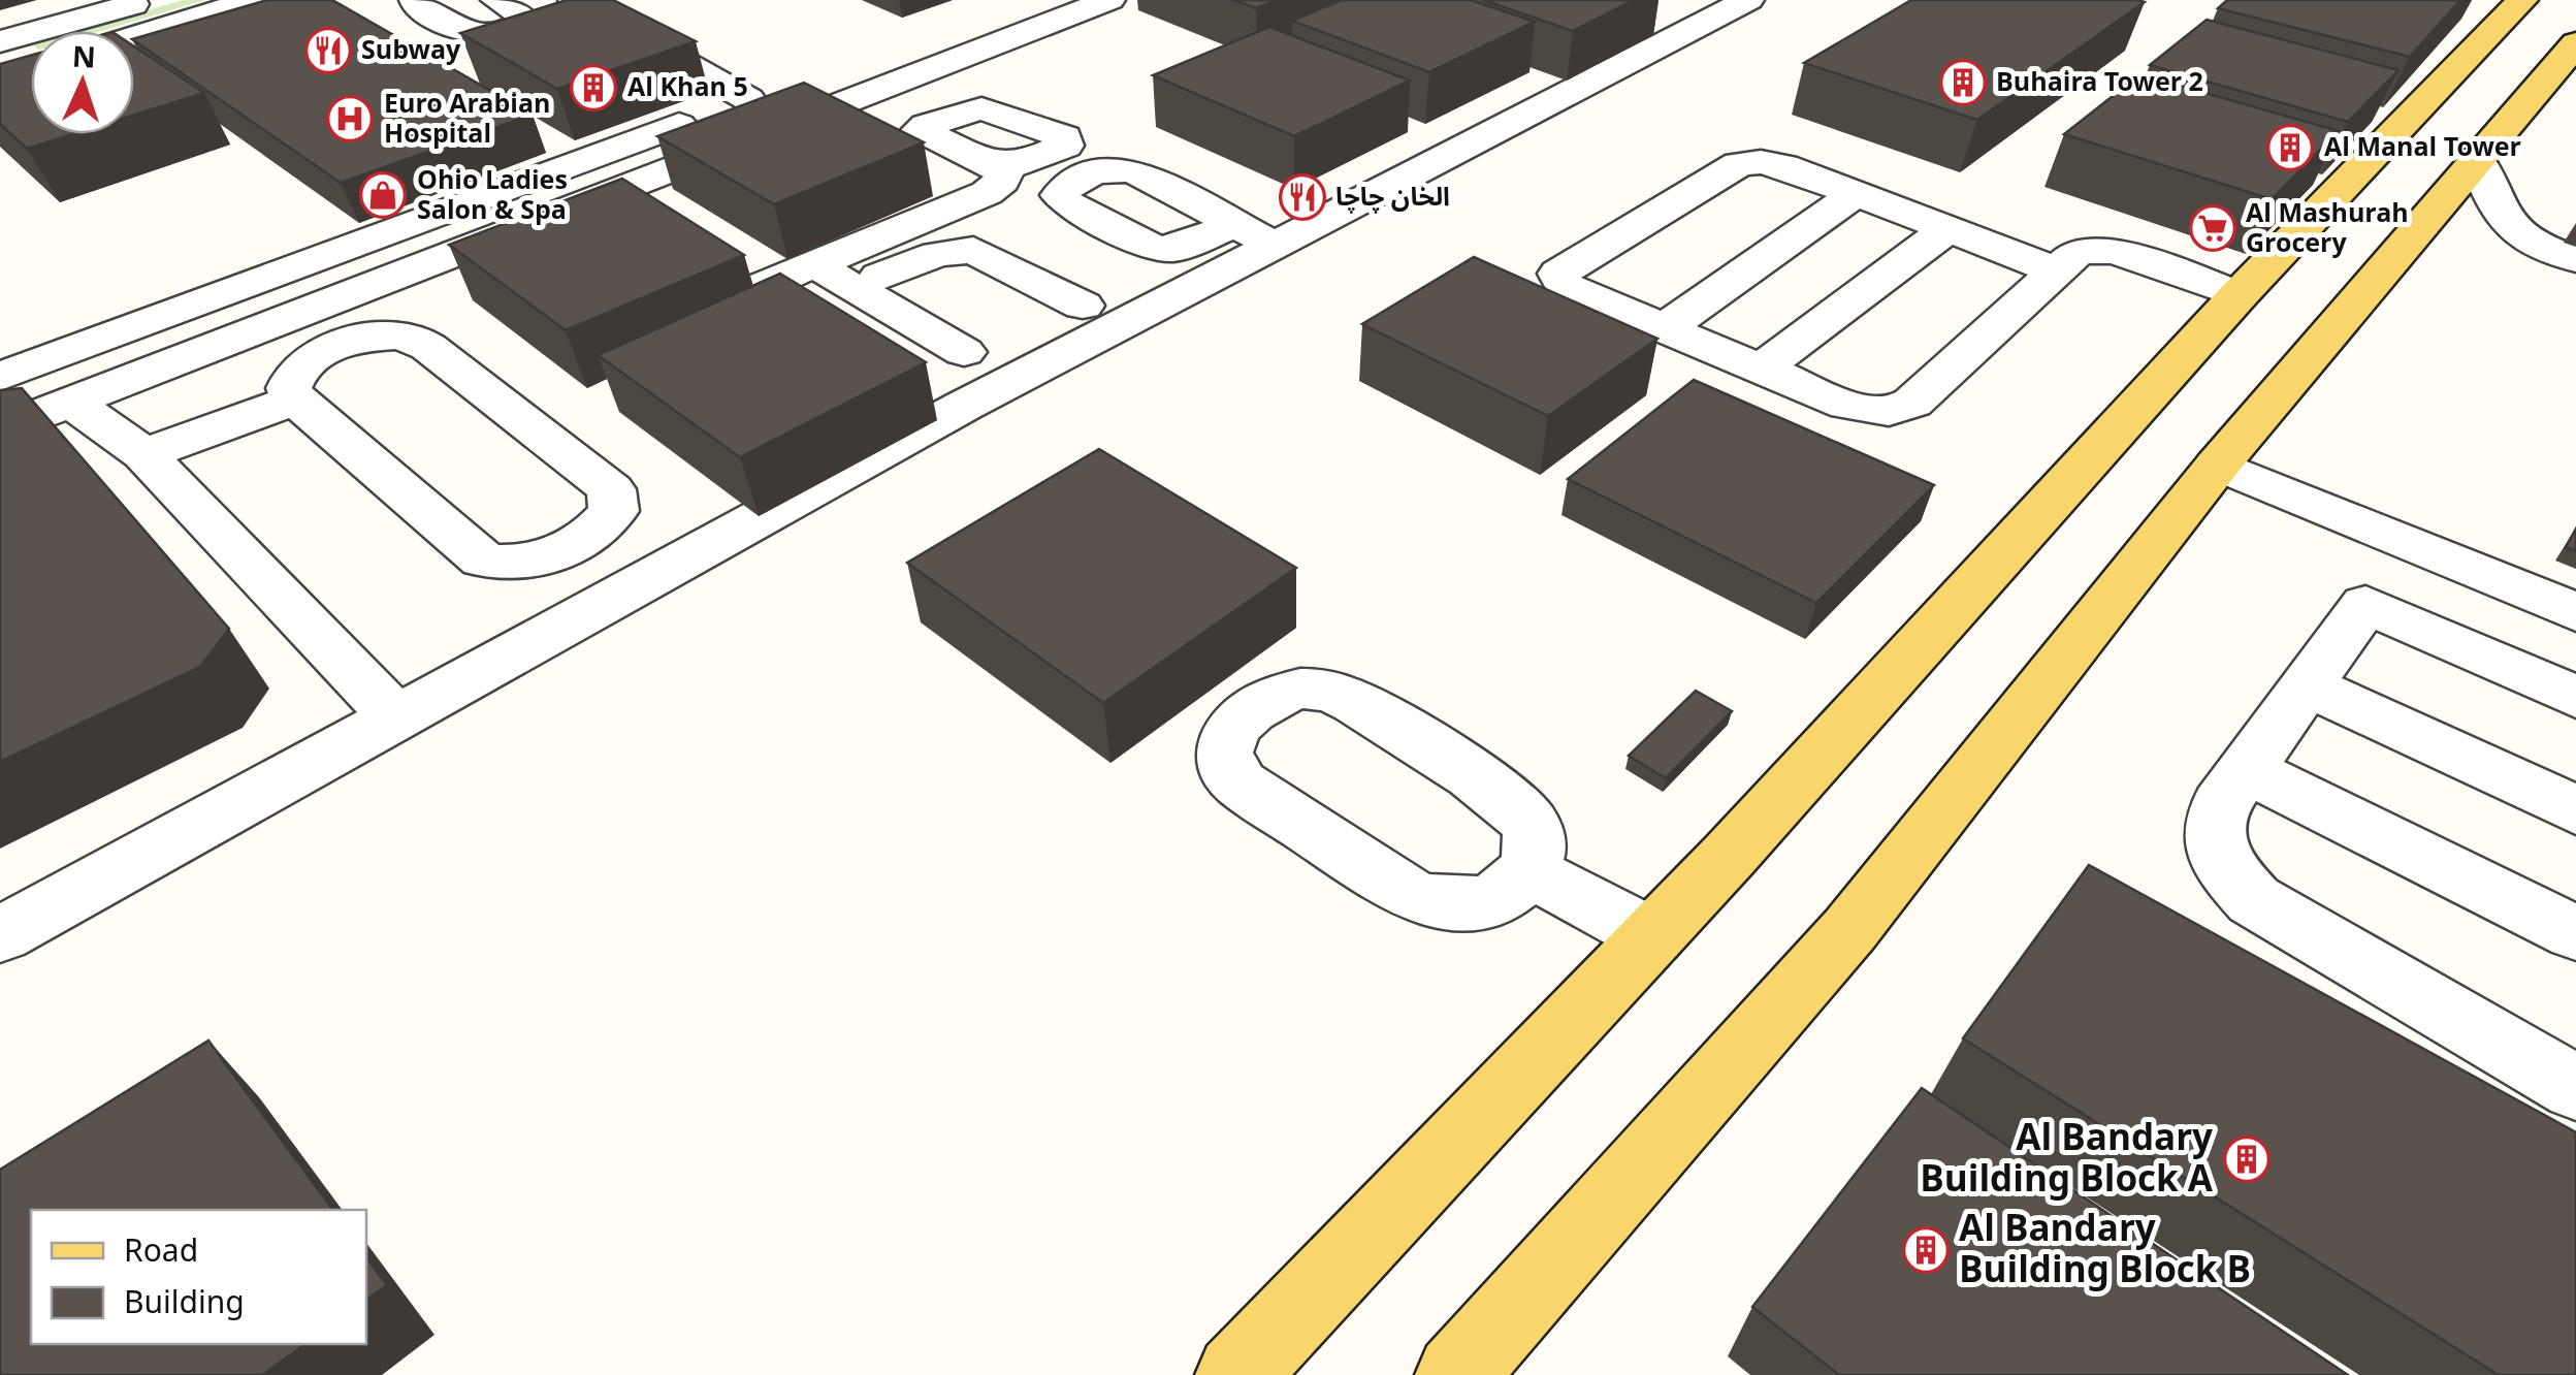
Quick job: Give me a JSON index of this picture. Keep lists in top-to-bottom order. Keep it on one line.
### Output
{"places":{"restaurant":["Subway","الخان چاچا"],"building":["Buhaira Tower 2","Al Khan 5","Al Manal Tower","Al Bandary Building Block A","Al Bandary Building Block B"],"hospital":["Euro Arabian Hospital"],"shop":["Ohio Ladies Salon & Spa"],"supermarket":["Al Mashurah Grocery"]},"legend":["Road","Building"],"north":"top"}
